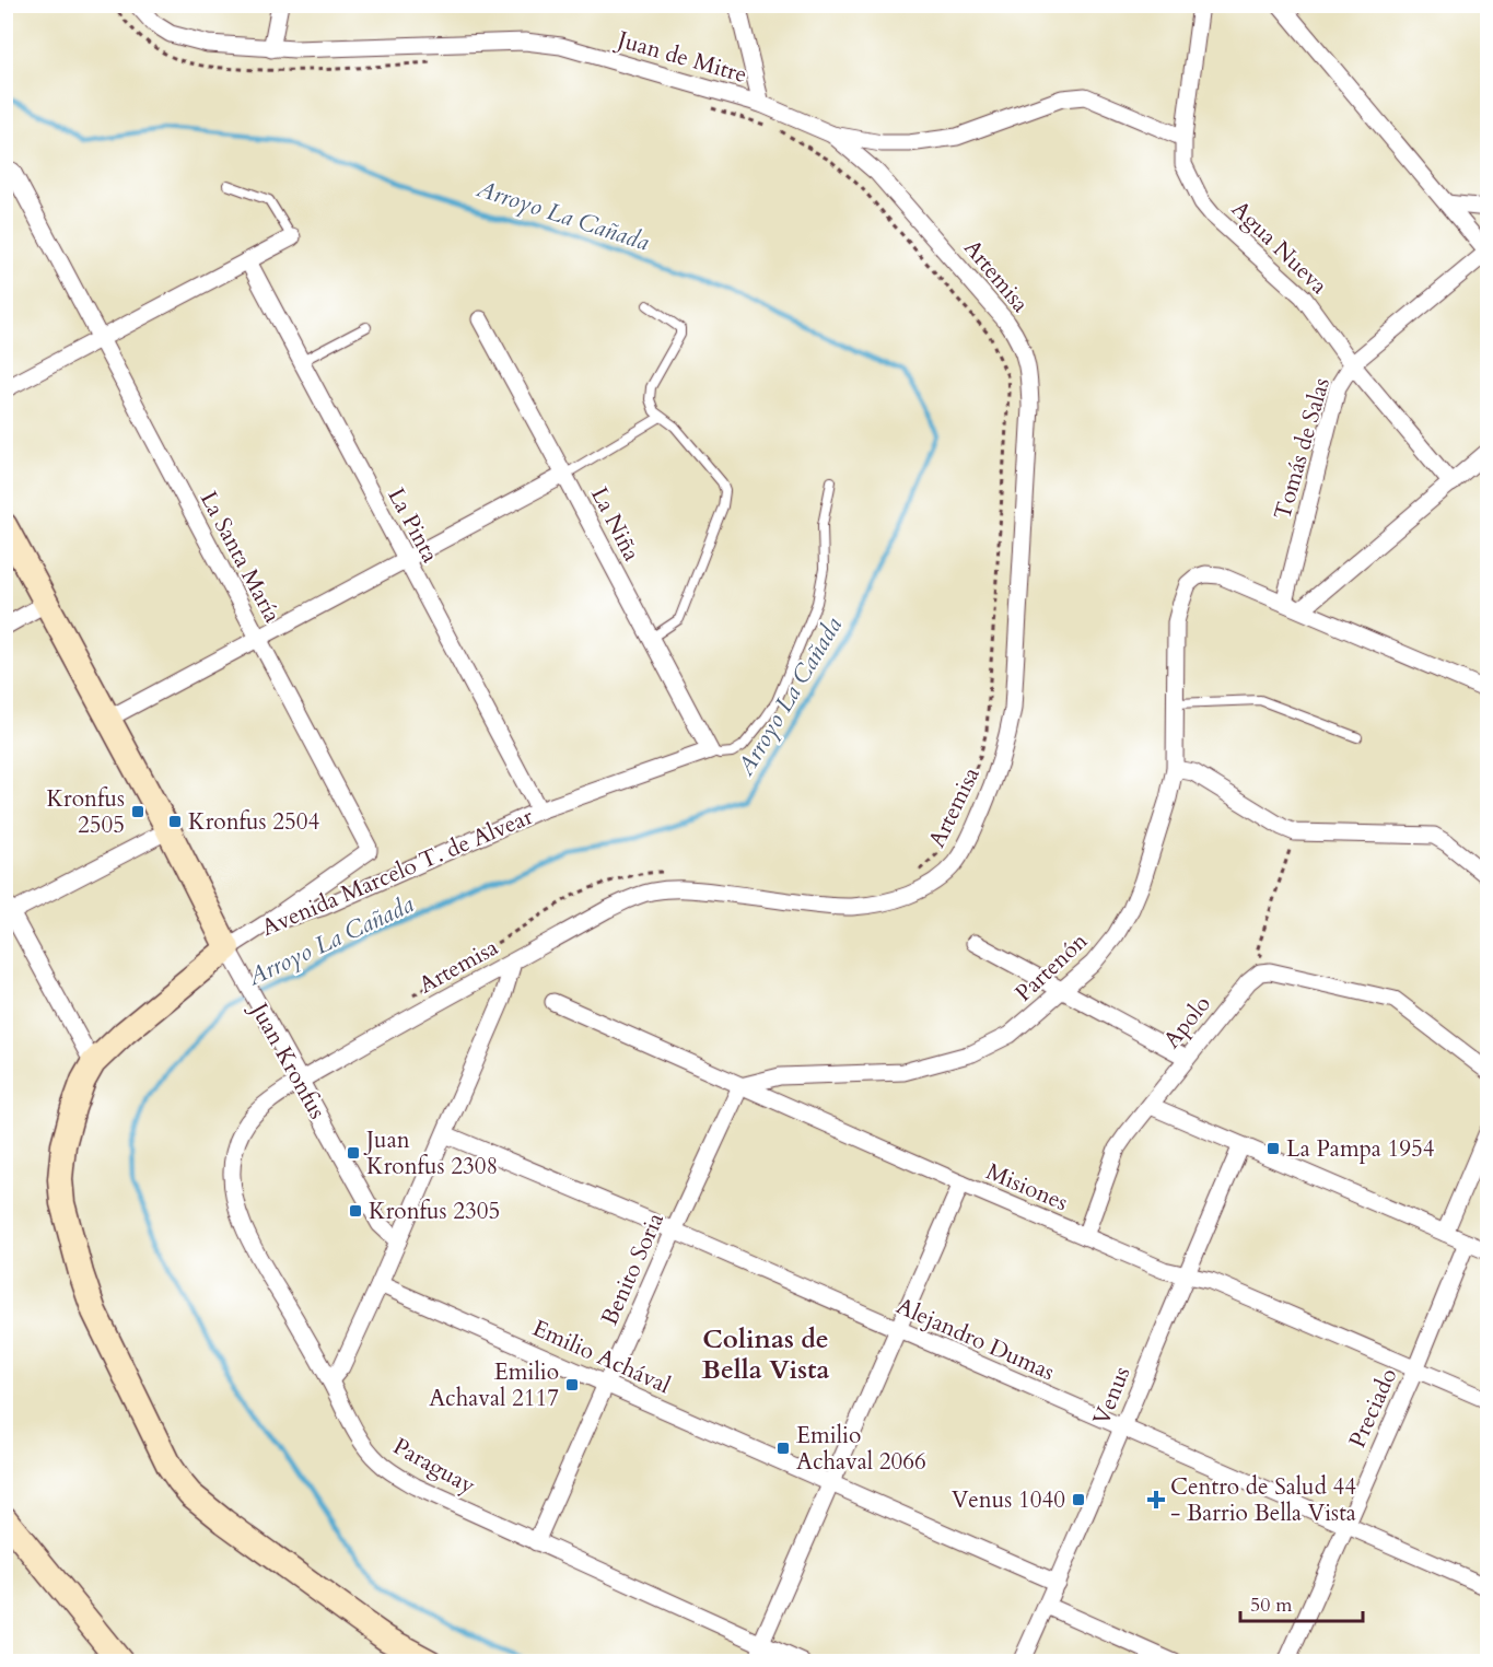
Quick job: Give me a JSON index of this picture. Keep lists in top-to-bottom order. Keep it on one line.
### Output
{"streets":{"main road":["Avenida Marcelo T. de Alvear","Juan Kronfus"],"street":["Juan de Mitre","Agua Nueva","Artemisa","Tomás de Salas","La Niña","La Pinta","La Santa María","Partenón","Apolo","Misiones","Benito Soria","Alejandro Dumas","Emilio Achával","Venus","Preciado","Paraguay"]},"crossings":[["Juan de Mitre","Agua Nueva"],["Juan de Mitre","Artemisa"],["Agua Nueva","Tomás de Salas"],["Artemisa","Juan Kronfus"],["Artemisa","Paraguay"],["Tomás de Salas","Partenón"],["La Niña","Avenida Marcelo T. de Alvear"],["La Pinta","Avenida Marcelo T. de Alvear"],["La Santa María","Avenida Marcelo T. de Alvear"],["Avenida Marcelo T. de Alvear","Juan Kronfus"],["Partenón","Misiones"],["Partenón","Benito Soria"],["Apolo","Misiones"],["Juan Kronfus","Paraguay"],["Misiones","Benito Soria"],["Misiones","Venus"],["Misiones","Preciado"],["Benito Soria","Alejandro Dumas"],["Benito Soria","Emilio Achával"],["Benito Soria","Paraguay"],["Alejandro Dumas","Venus"],["Alejandro Dumas","Preciado"],["Emilio Achával","Venus"]],"districts":["Colinas de Bella Vista"],"water":["Arroyo La Cañada"],"places":{"transit":["Kronfus 2505","Kronfus 2504","La Pampa 1954","Juan Kronfus 2308","Kronfus 2305","Emilio Achaval 2117","Emilio Achaval 2066","Venus 1040"],"health":["Centro de Salud 44 - Barrio Bella Vista"]},"scale_bar":"50 m"}
